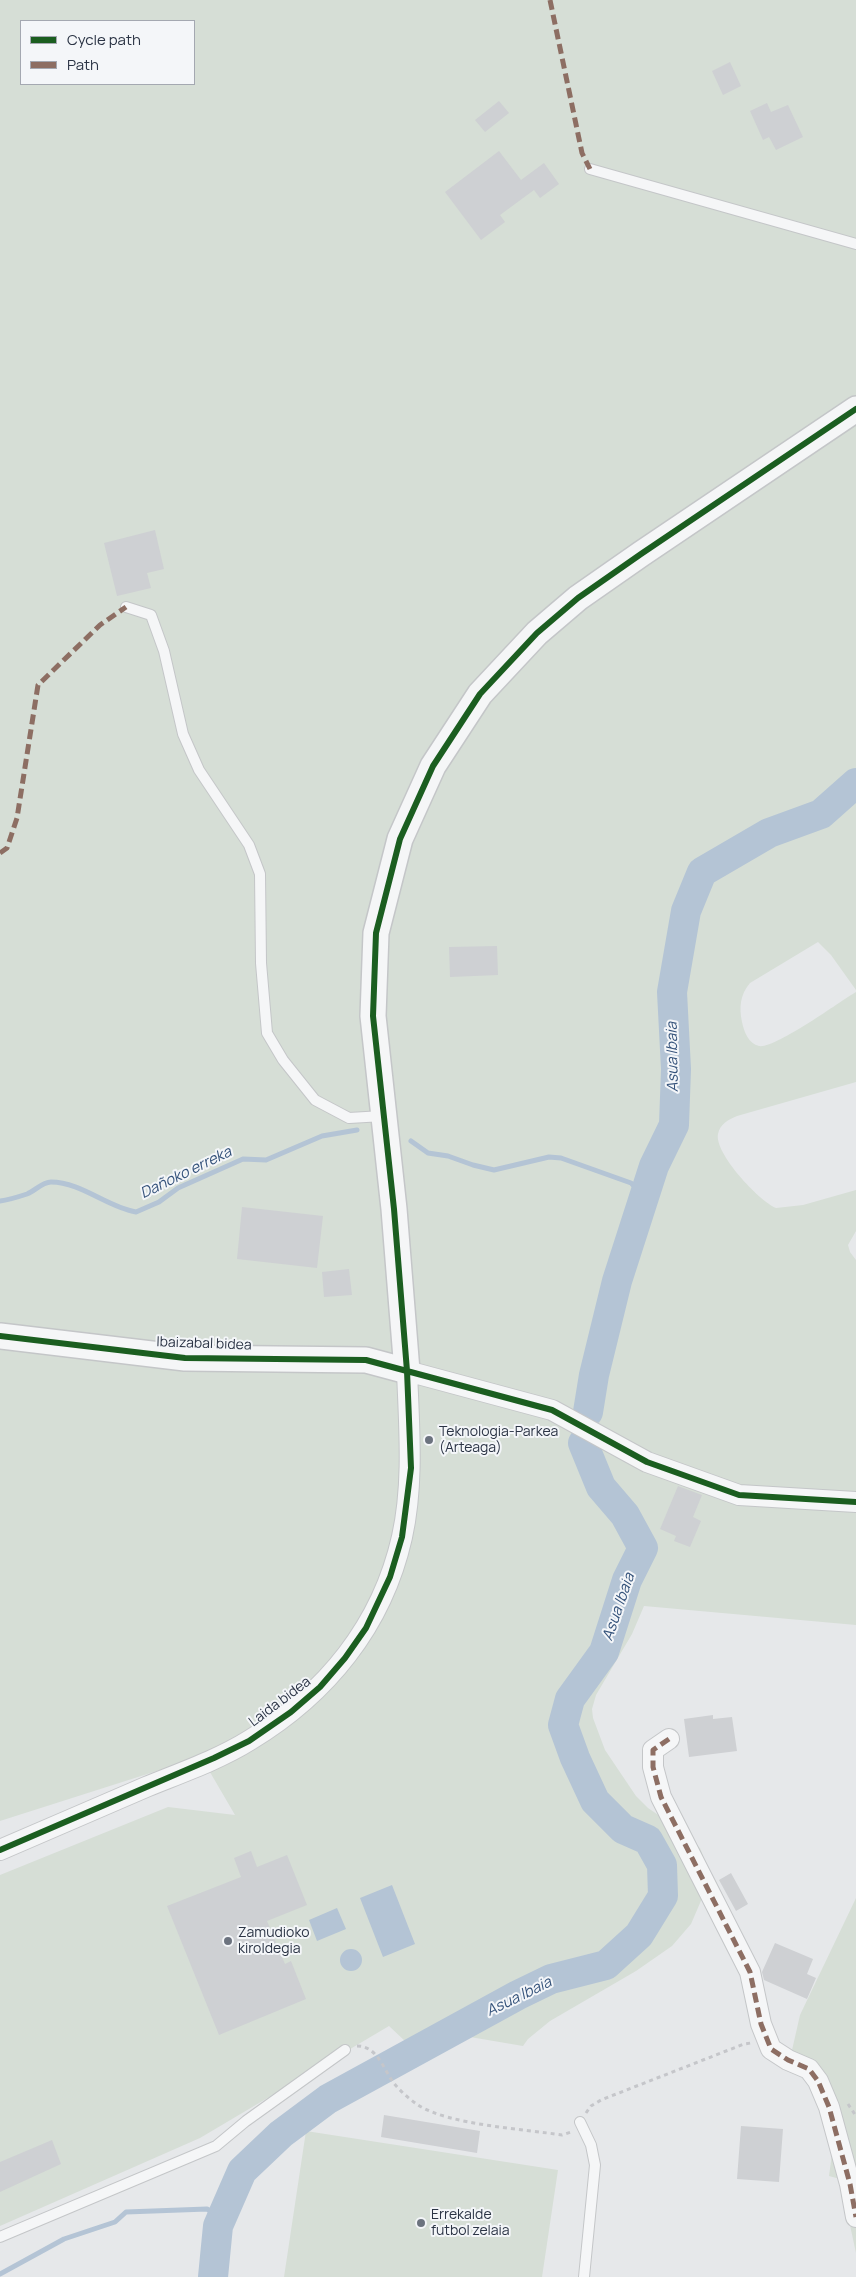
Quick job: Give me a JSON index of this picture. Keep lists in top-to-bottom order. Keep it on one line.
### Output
{"streets":{"street":["Ibaizabal bidea","Laida bidea"]},"crossings":[["Ibaizabal bidea","Laida bidea"]],"water":["Asua Ibaia","Dañoko erreka"],"places":["Teknologia-Parkea (Arteaga)","Zamudioko kiroldegia","Errekalde futbol zelaia"],"legend":["Cycle path","Path"]}
